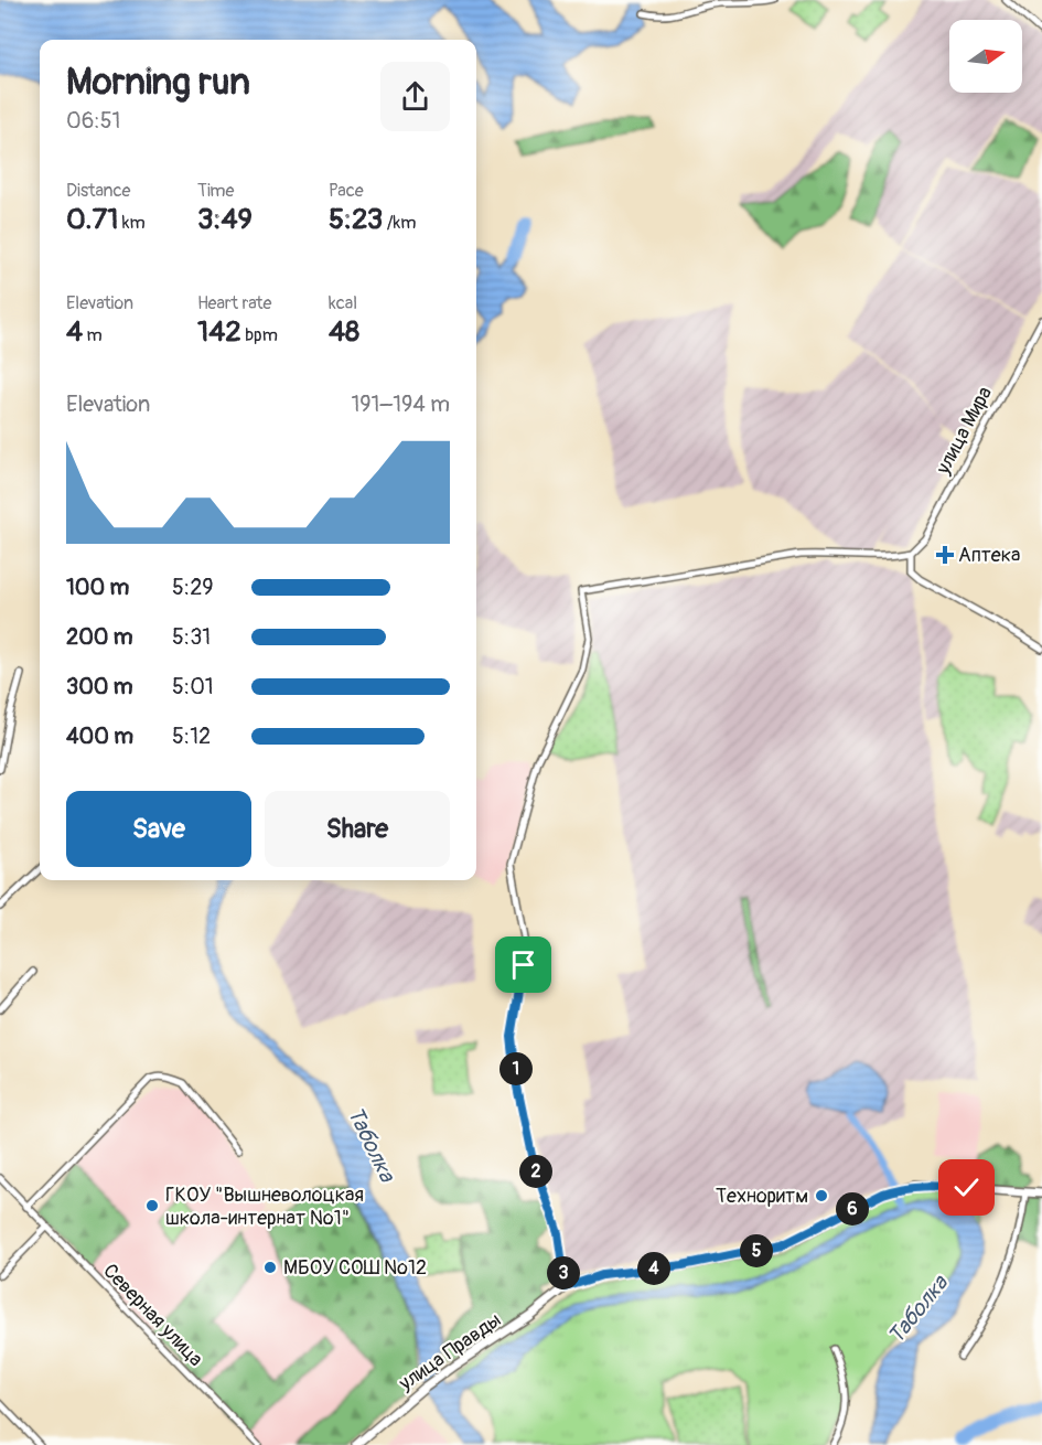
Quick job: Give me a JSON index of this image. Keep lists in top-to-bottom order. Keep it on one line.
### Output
{"streets":{"street":["улица Мира","Северная улица","улица Правды"]},"water":["Таболка"],"places":{"health":["Аптека"],"other":["Техноритм","ГКОУ \"Вышневолоцкая школа-интернат №1\"","МБОУ СОШ №12"]},"north":"right","page":{"heading":["Morning run","06:51"],"stats":[["Distance","0.71 km"],["Time","3:49"],["Pace","5:23 /km"],["Elevation","4 m"],["Heart rate","142 bpm"],["kcal","48"]],"chart":["Elevation","191–194 m"],"list":[{"name":"100 m","note":"5:29"},{"name":"200 m","note":"5:31"},{"name":"300 m","note":"5:01"},{"name":"400 m","note":"5:12"}],"buttons":["Save","Share"],"pins":["1","2","6","5","4","3"]}}
